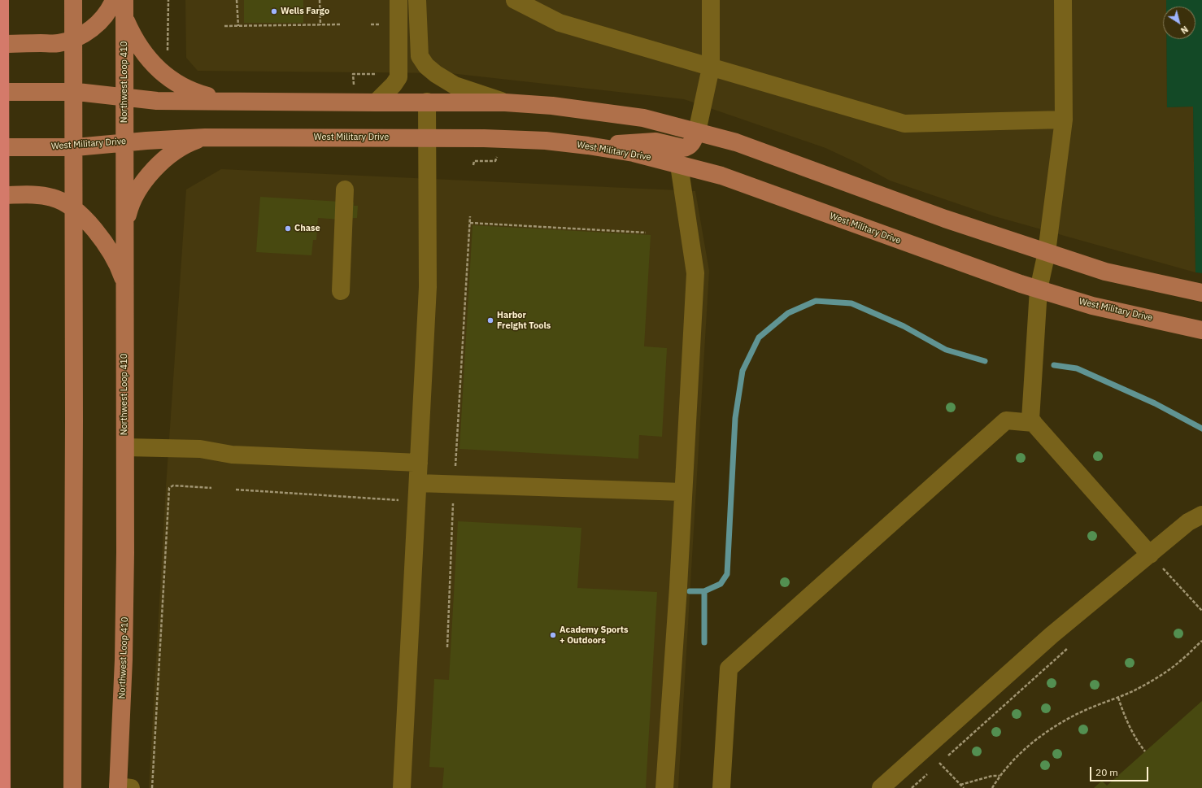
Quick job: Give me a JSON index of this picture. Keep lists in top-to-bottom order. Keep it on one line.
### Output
{"streets":{"main road":["Northwest Loop 410","West Military Drive"]},"crossings":[["Northwest Loop 410","West Military Drive"]],"places":["Wells Fargo","Chase","Harbor Freight Tools","Academy Sports + Outdoors"],"scale_bar":"20 m","north":"bottom right"}
